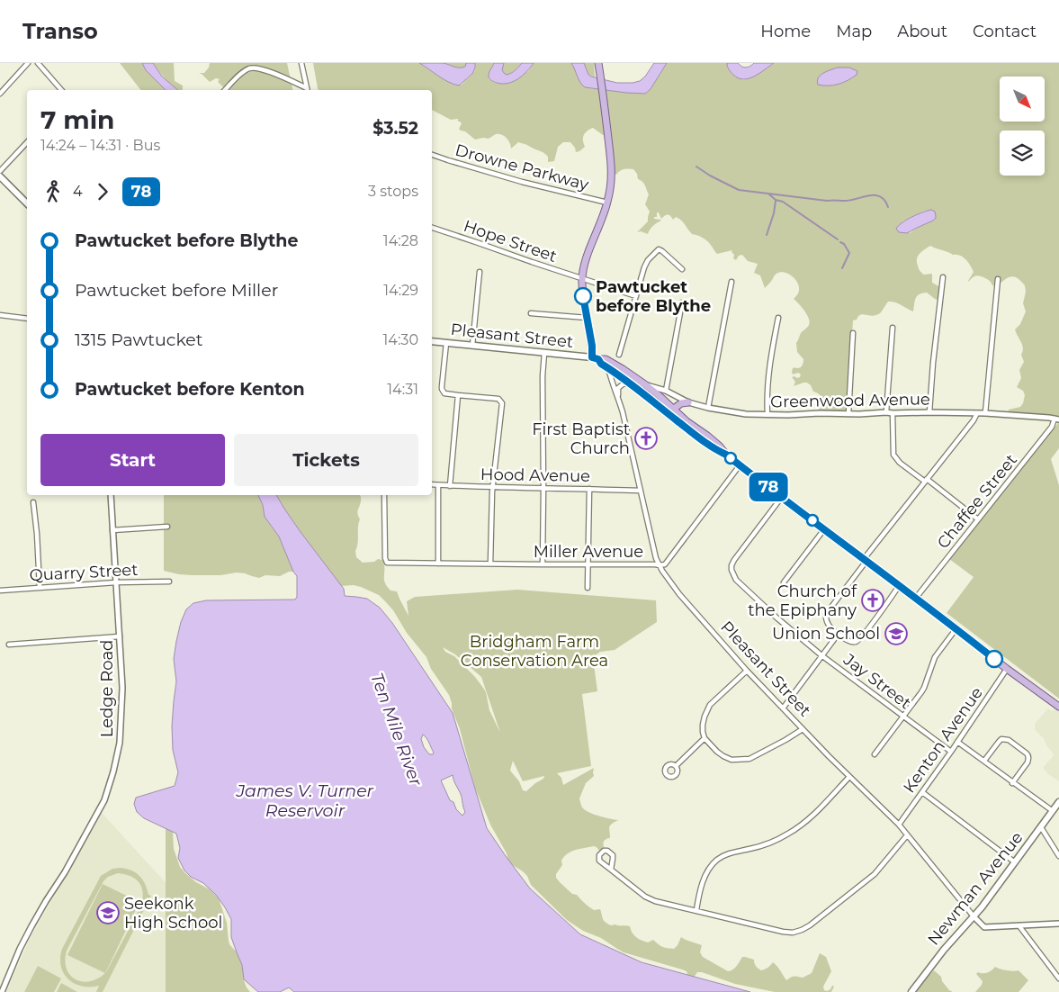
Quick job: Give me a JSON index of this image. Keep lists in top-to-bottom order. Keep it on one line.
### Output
{"streets":{"main road":["Pleasant Street","Newman Avenue"],"street":["Drowne Parkway","Hope Street","Greenwood Avenue","Hood Avenue","Chaffee Street","Miller Avenue","Quarry Street","Jay Street","Ledge Road","Kenton Avenue"]},"crossings":[["Pleasant Street","Hood Avenue"],["Pleasant Street","Miller Avenue"],["Pleasant Street","Kenton Avenue"],["Pleasant Street","Newman Avenue"],["Greenwood Avenue","Chaffee Street"],["Quarry Street","Ledge Road"],["Jay Street","Kenton Avenue"]],"water":["Ten Mile River","James V. Turner Reservoir"],"parks":["Bridgham Farm Conservation Area"],"places":{"other":["Pawtucket before Blythe"],"church":["First Baptist Church","Church of the Epiphany"],"school or university":["Union School","Seekonk High School"]},"lines":["bus line 78"],"north":"bottom right","page":{"header":"Transo","nav":["Home","Map","About","Contact"],"on_map":"78","heading":["7 min","14:24 – 14:31 · Bus","$3.52"],"legs":["4","78","3 stops"],"list":[{"name":"Pawtucket before Blythe","value":"14:28"},{"name":"Pawtucket before Miller","value":"14:29"},{"name":"1315 Pawtucket","value":"14:30"},{"name":"Pawtucket before Kenton","value":"14:31"}],"buttons":["Start","Tickets"]}}
